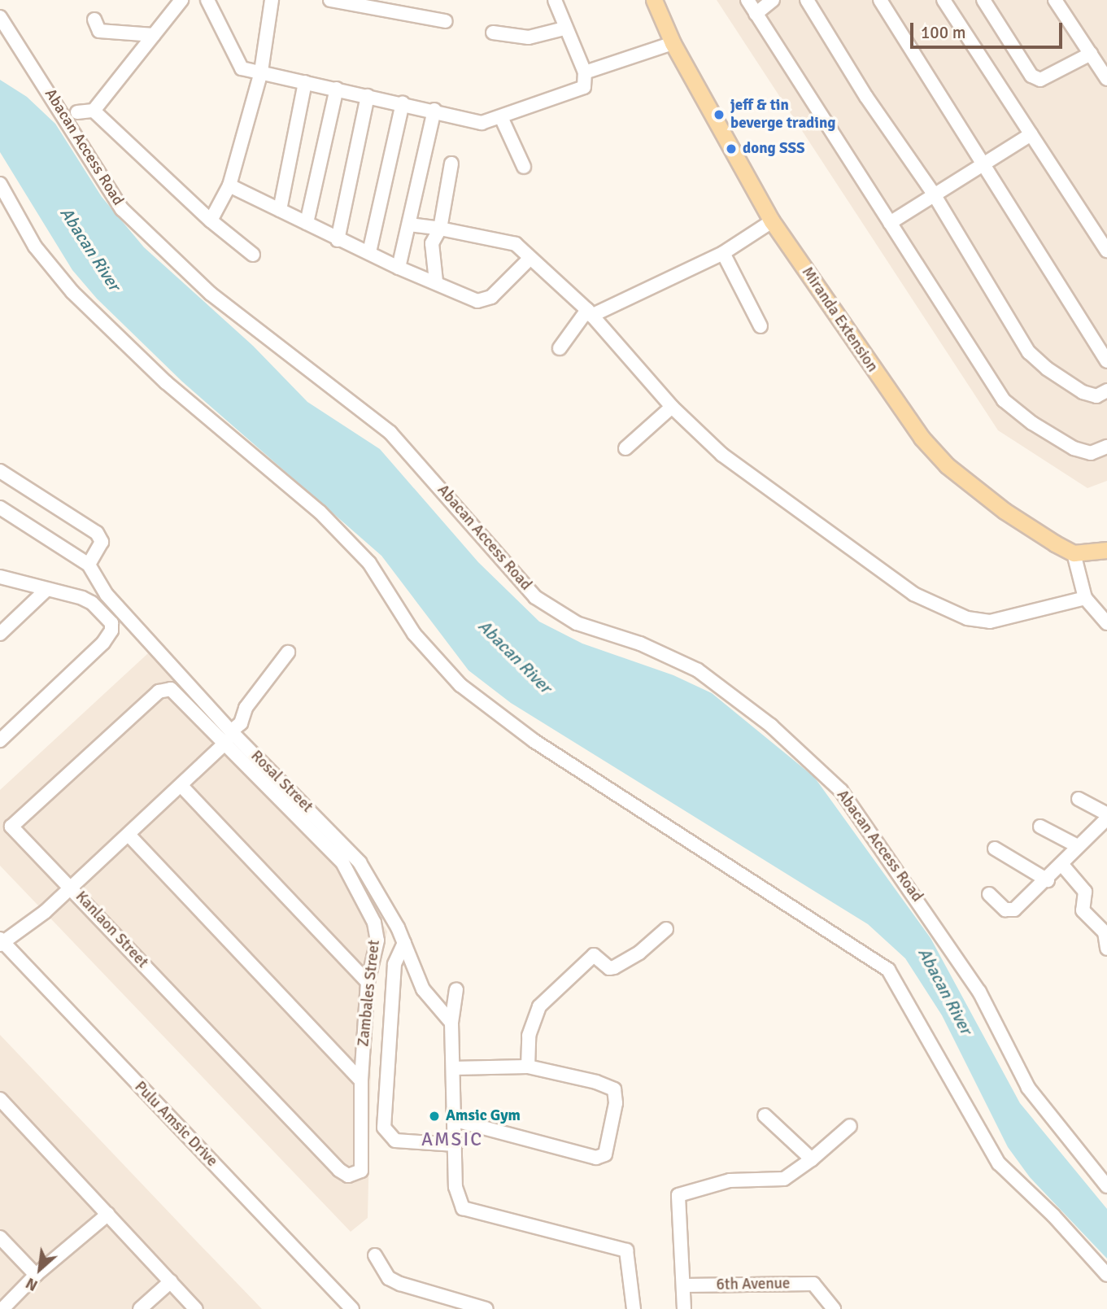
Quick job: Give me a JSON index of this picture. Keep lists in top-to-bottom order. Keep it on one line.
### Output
{"streets":{"main road":["Miranda Extension"],"street":["Abacan Access Road","Rosal Street","Kanlaon Street","Zambales Street","Pulu Amsic Drive","6th Avenue"]},"crossings":[["Rosal Street","Zambales Street"],["Kanlaon Street","Zambales Street"]],"districts":["AMSIC"],"water":["Abacan River"],"places":["jeff & tin beverge trading","dong SSS","Amsic Gym"],"scale_bar":"100 m","north":"bottom left"}
